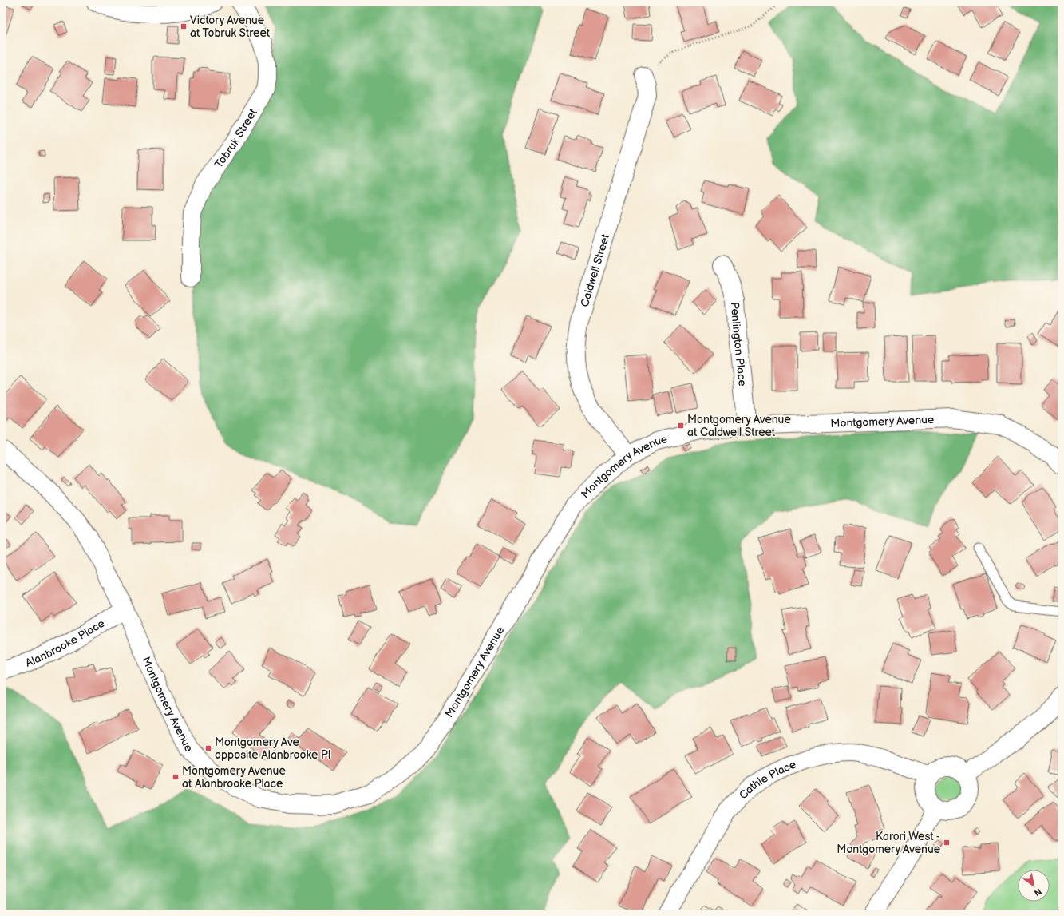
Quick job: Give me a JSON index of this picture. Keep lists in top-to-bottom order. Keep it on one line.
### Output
{"streets":{"street":["Tobruk Street","Caldwell Street","Penlington Place","Montgomery Avenue","Alanbrooke Place","Cathie Place"]},"crossings":[["Caldwell Street","Montgomery Avenue"],["Penlington Place","Montgomery Avenue"],["Montgomery Avenue","Alanbrooke Place"]],"places":{"transit":["Victory Avenue at Tobruk Street","Montgomery Avenue at Caldwell Street","Montgomery Ave opposite Alanbrooke Pl","Montgomery Avenue at Alanbrooke Place","Karori West - Montgomery Avenue"]},"north":"bottom right"}
